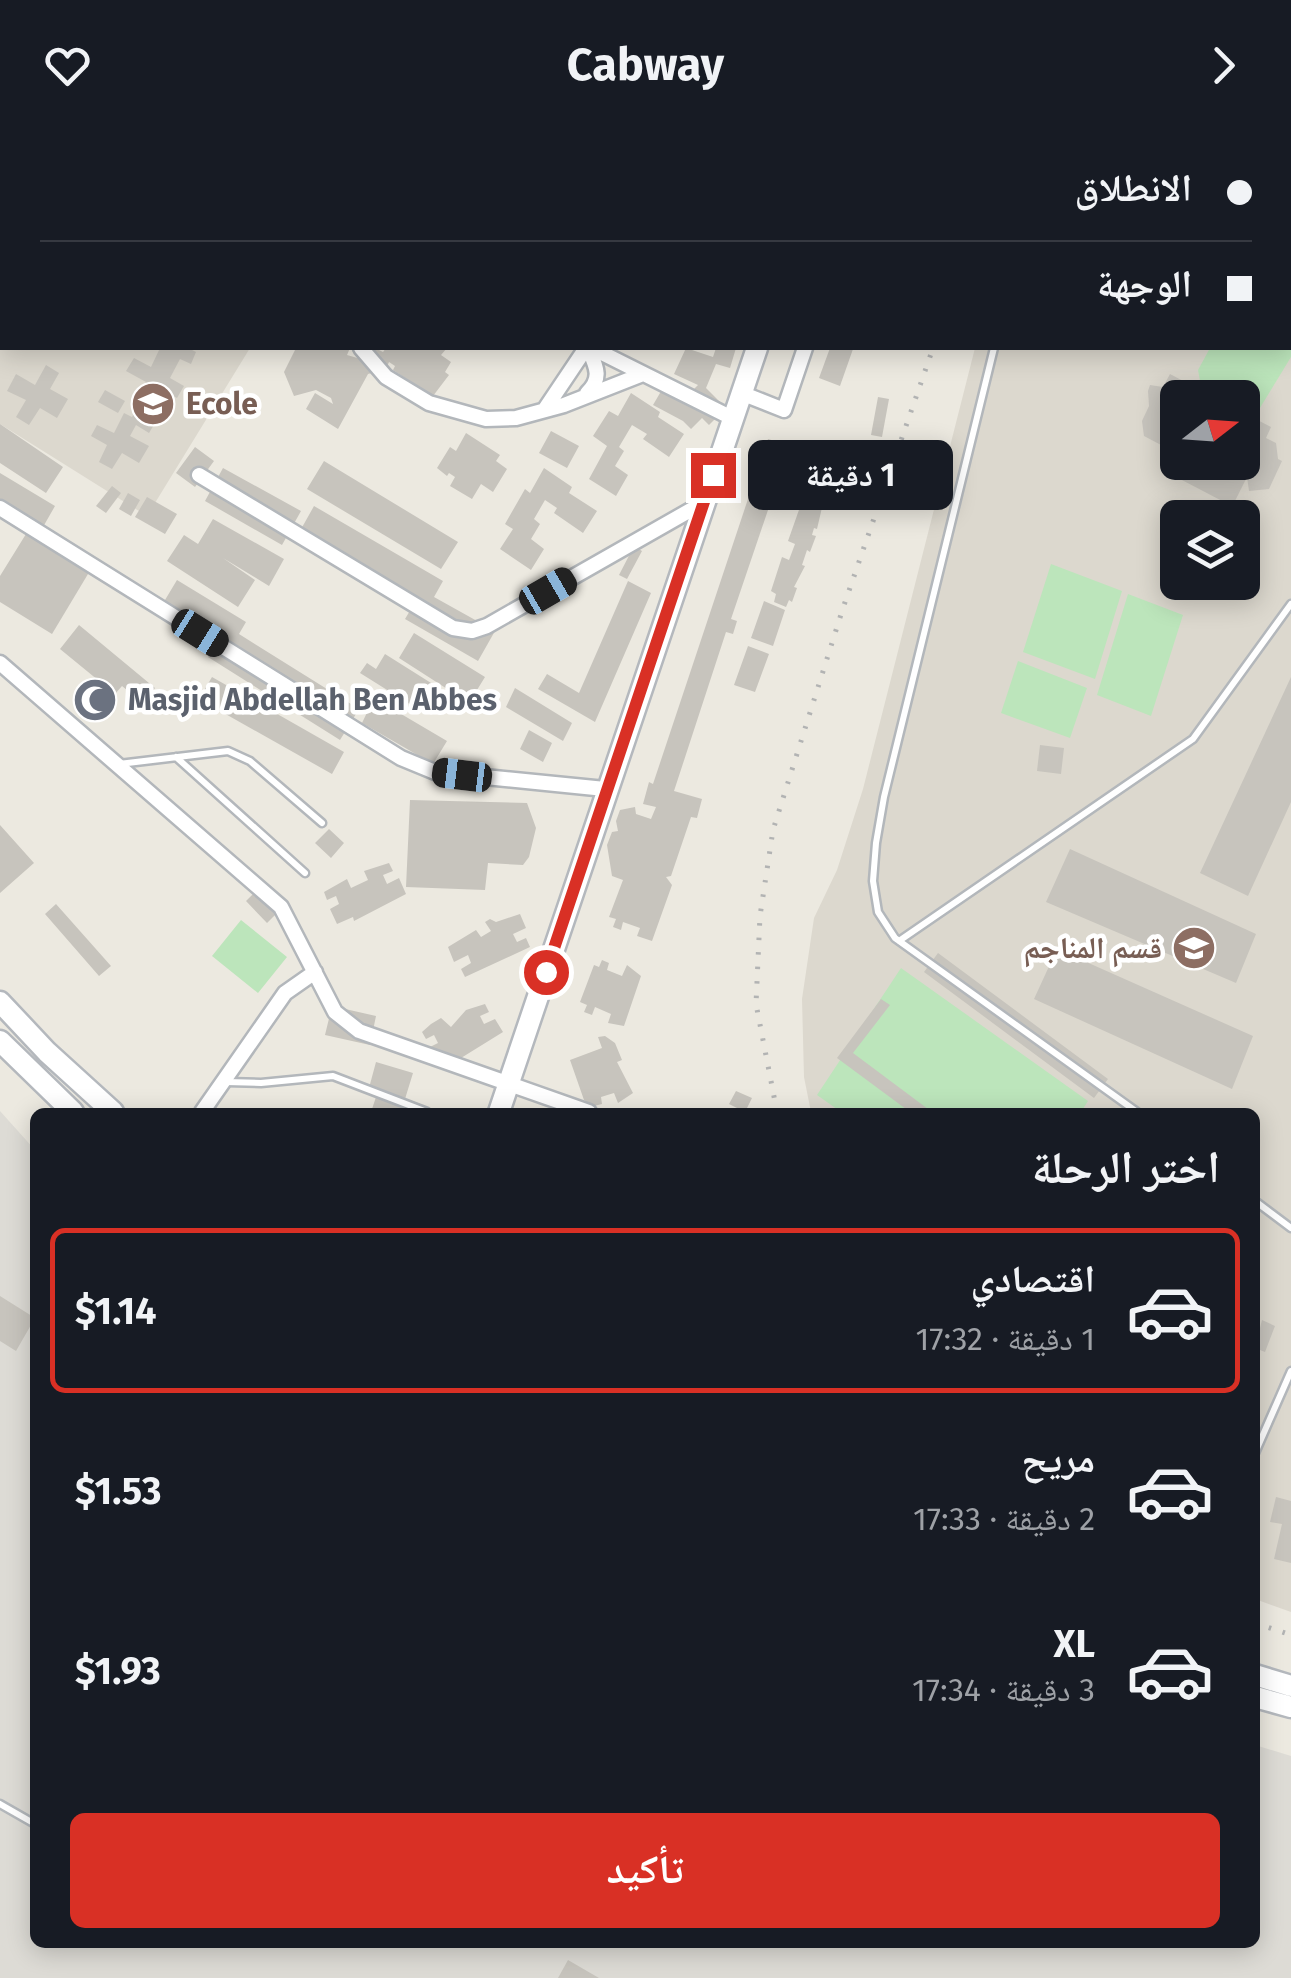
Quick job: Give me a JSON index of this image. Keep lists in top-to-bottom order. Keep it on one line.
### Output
{"places":{"school or university":["Ecole","قسم المناجم"],"mosque":["Masjid Abdellah Ben Abbes"]},"north":"right","page":{"header":"Cabway","banner":["الانطلاق","الوجهة"],"bubble":"1 دقيقة","heading":"اختر الرحلة","list":[{"name":"اقتصادي","note":"1 دقيقة · 17:32","value":"$1.14"},{"name":"مريح","note":"2 دقيقة · 17:33","value":"$1.53"},{"name":"XL","note":"3 دقيقة · 17:34","value":"$1.93"}],"buttons":"تأكيد"}}
